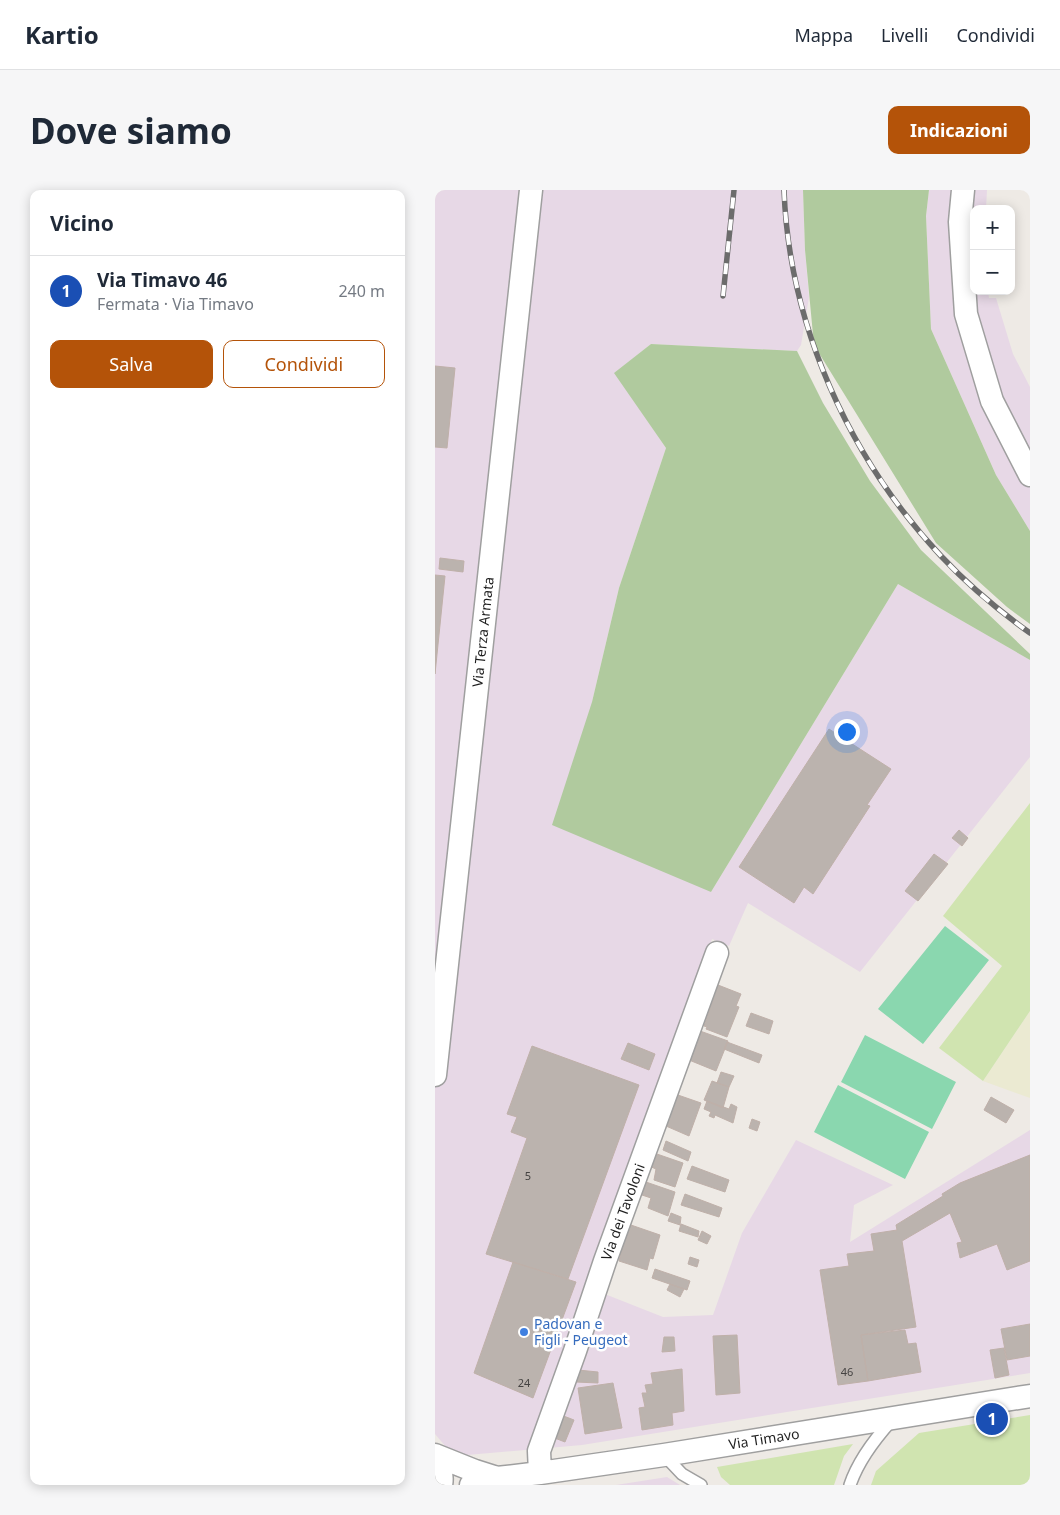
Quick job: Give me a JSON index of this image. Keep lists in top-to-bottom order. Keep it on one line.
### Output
{"streets":{"street":["Via Terza Armata","Via dei Tavoloni","Via Timavo"]},"crossings":[["Via dei Tavoloni","Via Timavo"]],"places":["Padovan e Figli - Peugeot"],"house_numbers":["5","46","24"],"page":{"header":"Kartio","nav":["Mappa","Livelli","Condividi"],"buttons":["Indicazioni",["Salva","Condividi"]],"title":"Dove siamo","heading":"Vicino","map_buttons":["+","−"],"list":[{"mark":"1","name":"Via Timavo 46","note":"Fermata · Via Timavo","value":"240 m"}],"pins":"1"}}
